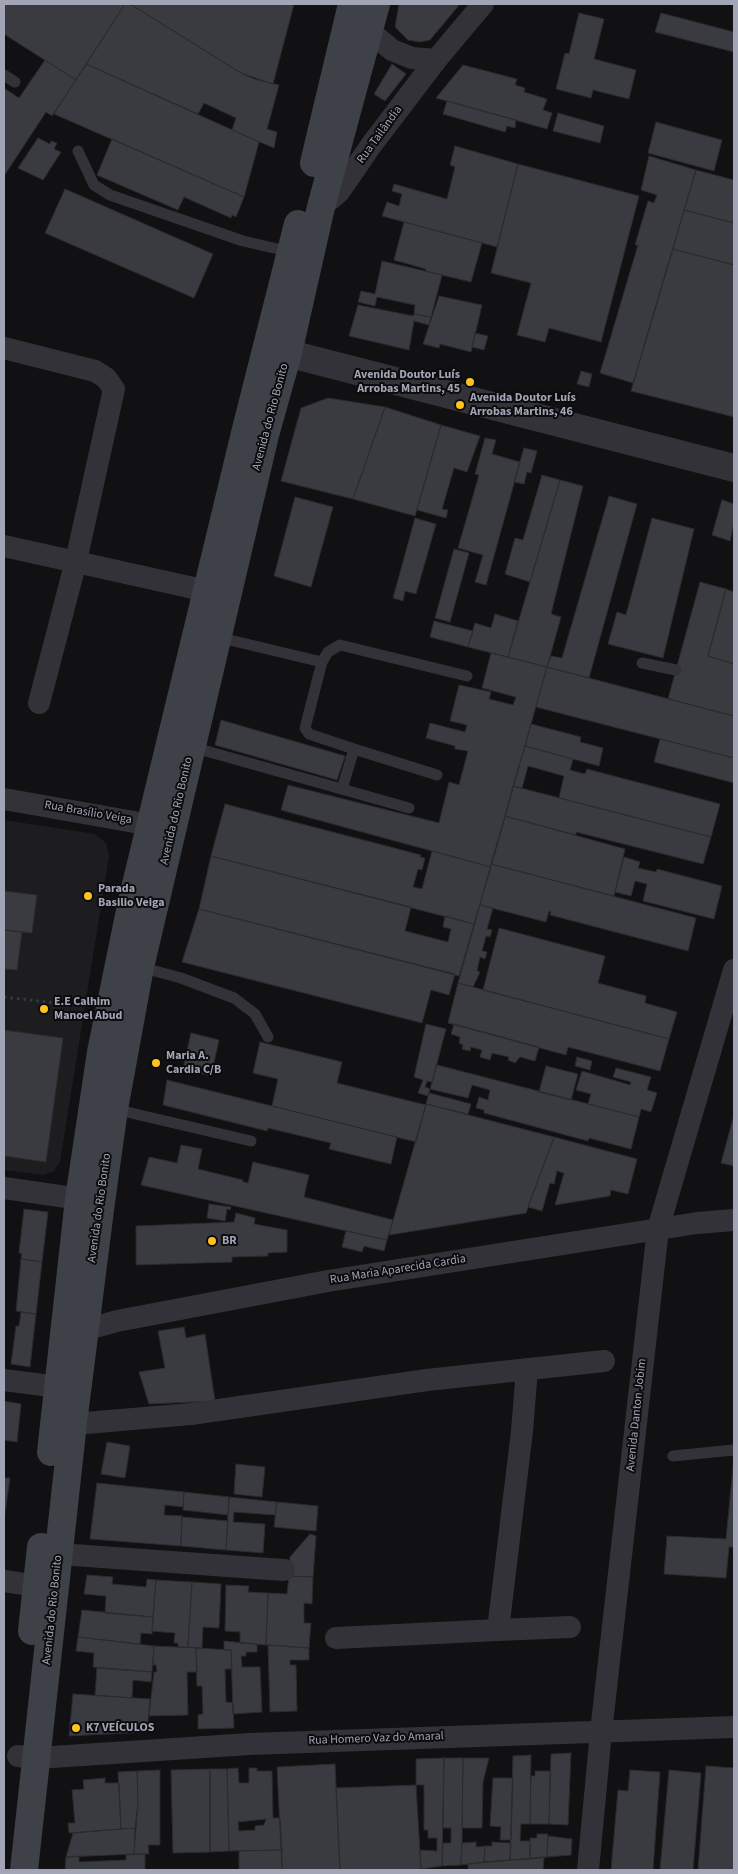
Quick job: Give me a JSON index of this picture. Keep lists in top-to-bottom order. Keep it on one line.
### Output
{"streets":{"main road":["Avenida do Rio Bonito"],"street":["Rua Tailândia","Rua Brasílio Veiga","Rua Maria Aparecida Cardia","Avenida Danton Jobim","Rua Homero Vaz do Amaral"]},"crossings":[["Rua Tailândia","Avenida do Rio Bonito"],["Avenida do Rio Bonito","Rua Brasílio Veiga"],["Avenida do Rio Bonito","Rua Maria Aparecida Cardia"],["Avenida do Rio Bonito","Rua Homero Vaz do Amaral"],["Rua Maria Aparecida Cardia","Avenida Danton Jobim"],["Avenida Danton Jobim","Rua Homero Vaz do Amaral"]],"places":["Avenida Doutor Luís Arrobas Martins, 45","Avenida Doutor Luís Arrobas Martins, 46","Parada Basilio Veiga","E.E Calhim Manoel Abud","Maria A. Cardia C/B","BR","K7 VEÍCULOS"]}
